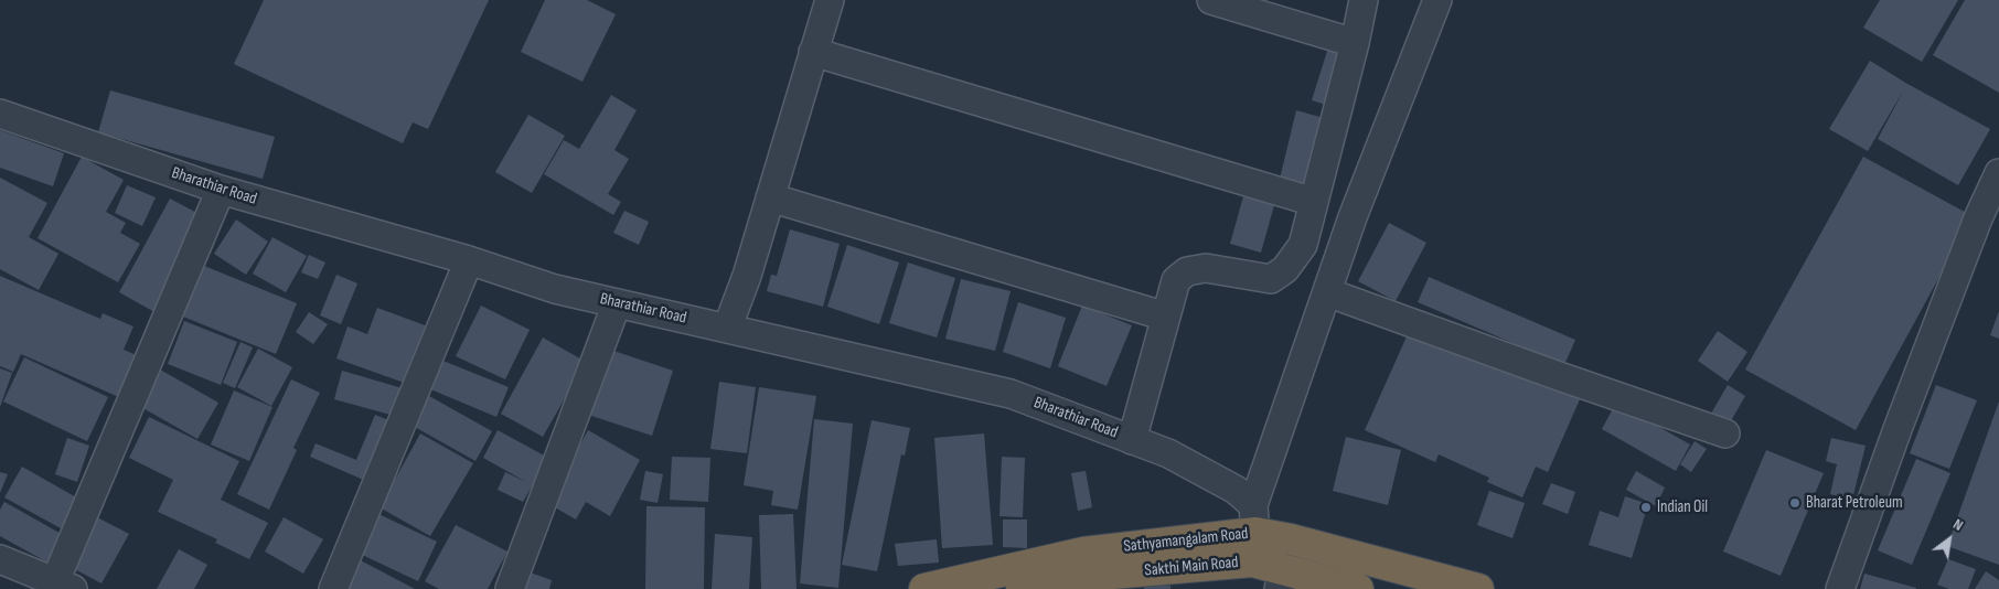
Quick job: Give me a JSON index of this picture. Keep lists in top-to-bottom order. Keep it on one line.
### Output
{"streets":{"highway":["Sathyamangalam Road","Sakthi Main Road"],"street":["Bharathiar Road"]},"crossings":[["Bharathiar Road","Sathyamangalam Road"],["Bharathiar Road","Sakthi Main Road"],["Sathyamangalam Road","Sakthi Main Road"]],"places":["Bharat Petroleum","Indian Oil"],"north":"top right"}
